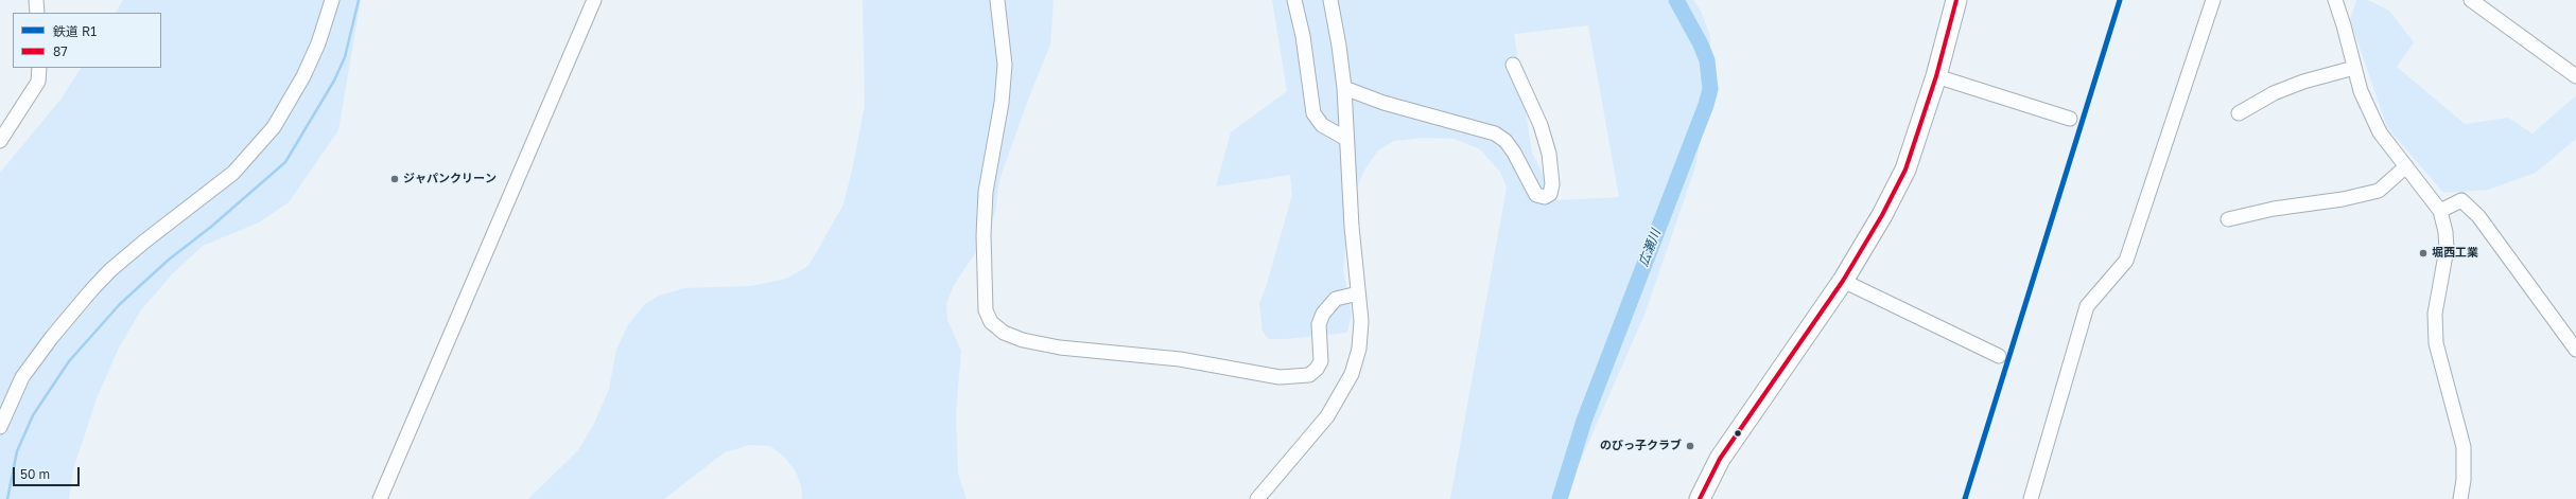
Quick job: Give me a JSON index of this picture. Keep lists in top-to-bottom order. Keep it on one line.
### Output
{"water":["広瀬川"],"places":["ジャパンクリーン","堀西工業","のびっ子クラブ"],"lines":["rail line R1","transit line 87"],"legend":["鉄道 R1","87"],"scale_bar":"50 m"}
